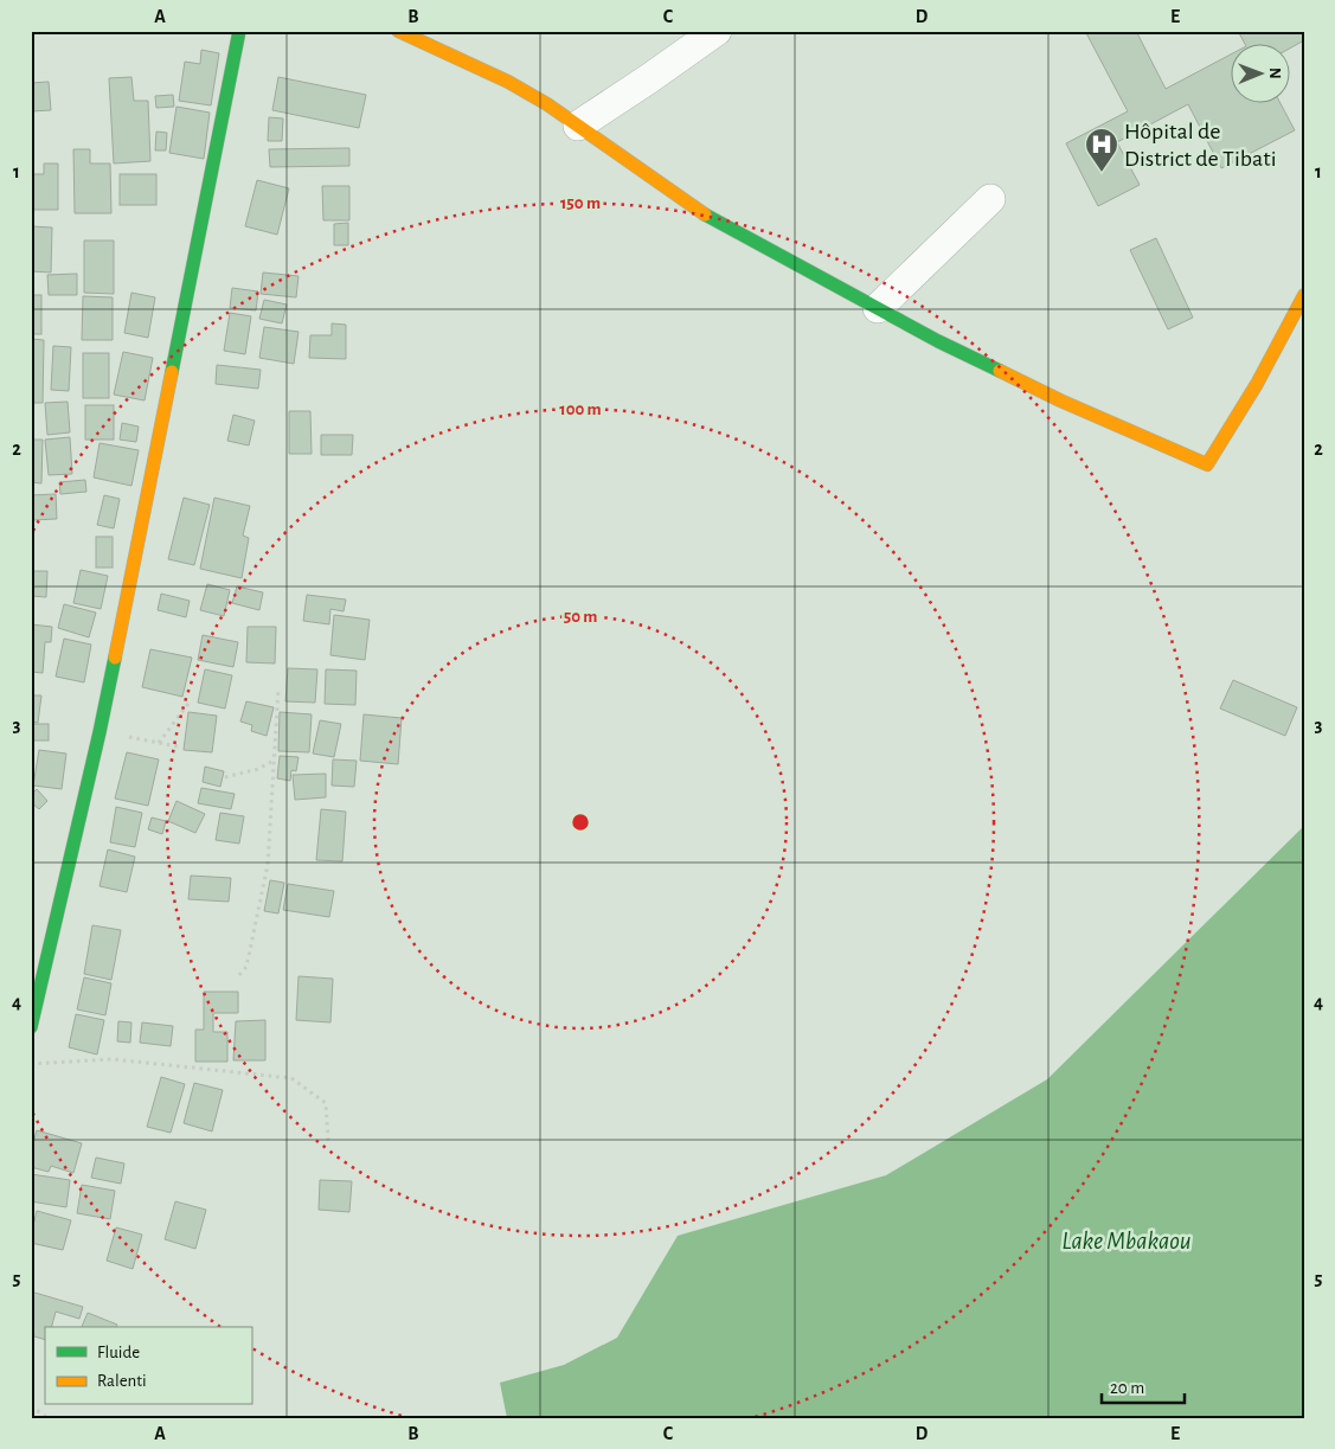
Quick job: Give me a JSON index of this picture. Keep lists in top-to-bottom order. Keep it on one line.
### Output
{"water":["Lake Mbakaou"],"places":{"hospital":["Hôpital de District de Tibati"]},"legend":["Fluide","Ralenti"],"scale_bar":"20 m","north":"right","grid":{"columns":["A","B","C","D","E"],"rows":["1","2","3","4","5"]},"rings":["150 m","100 m","50 m"]}
